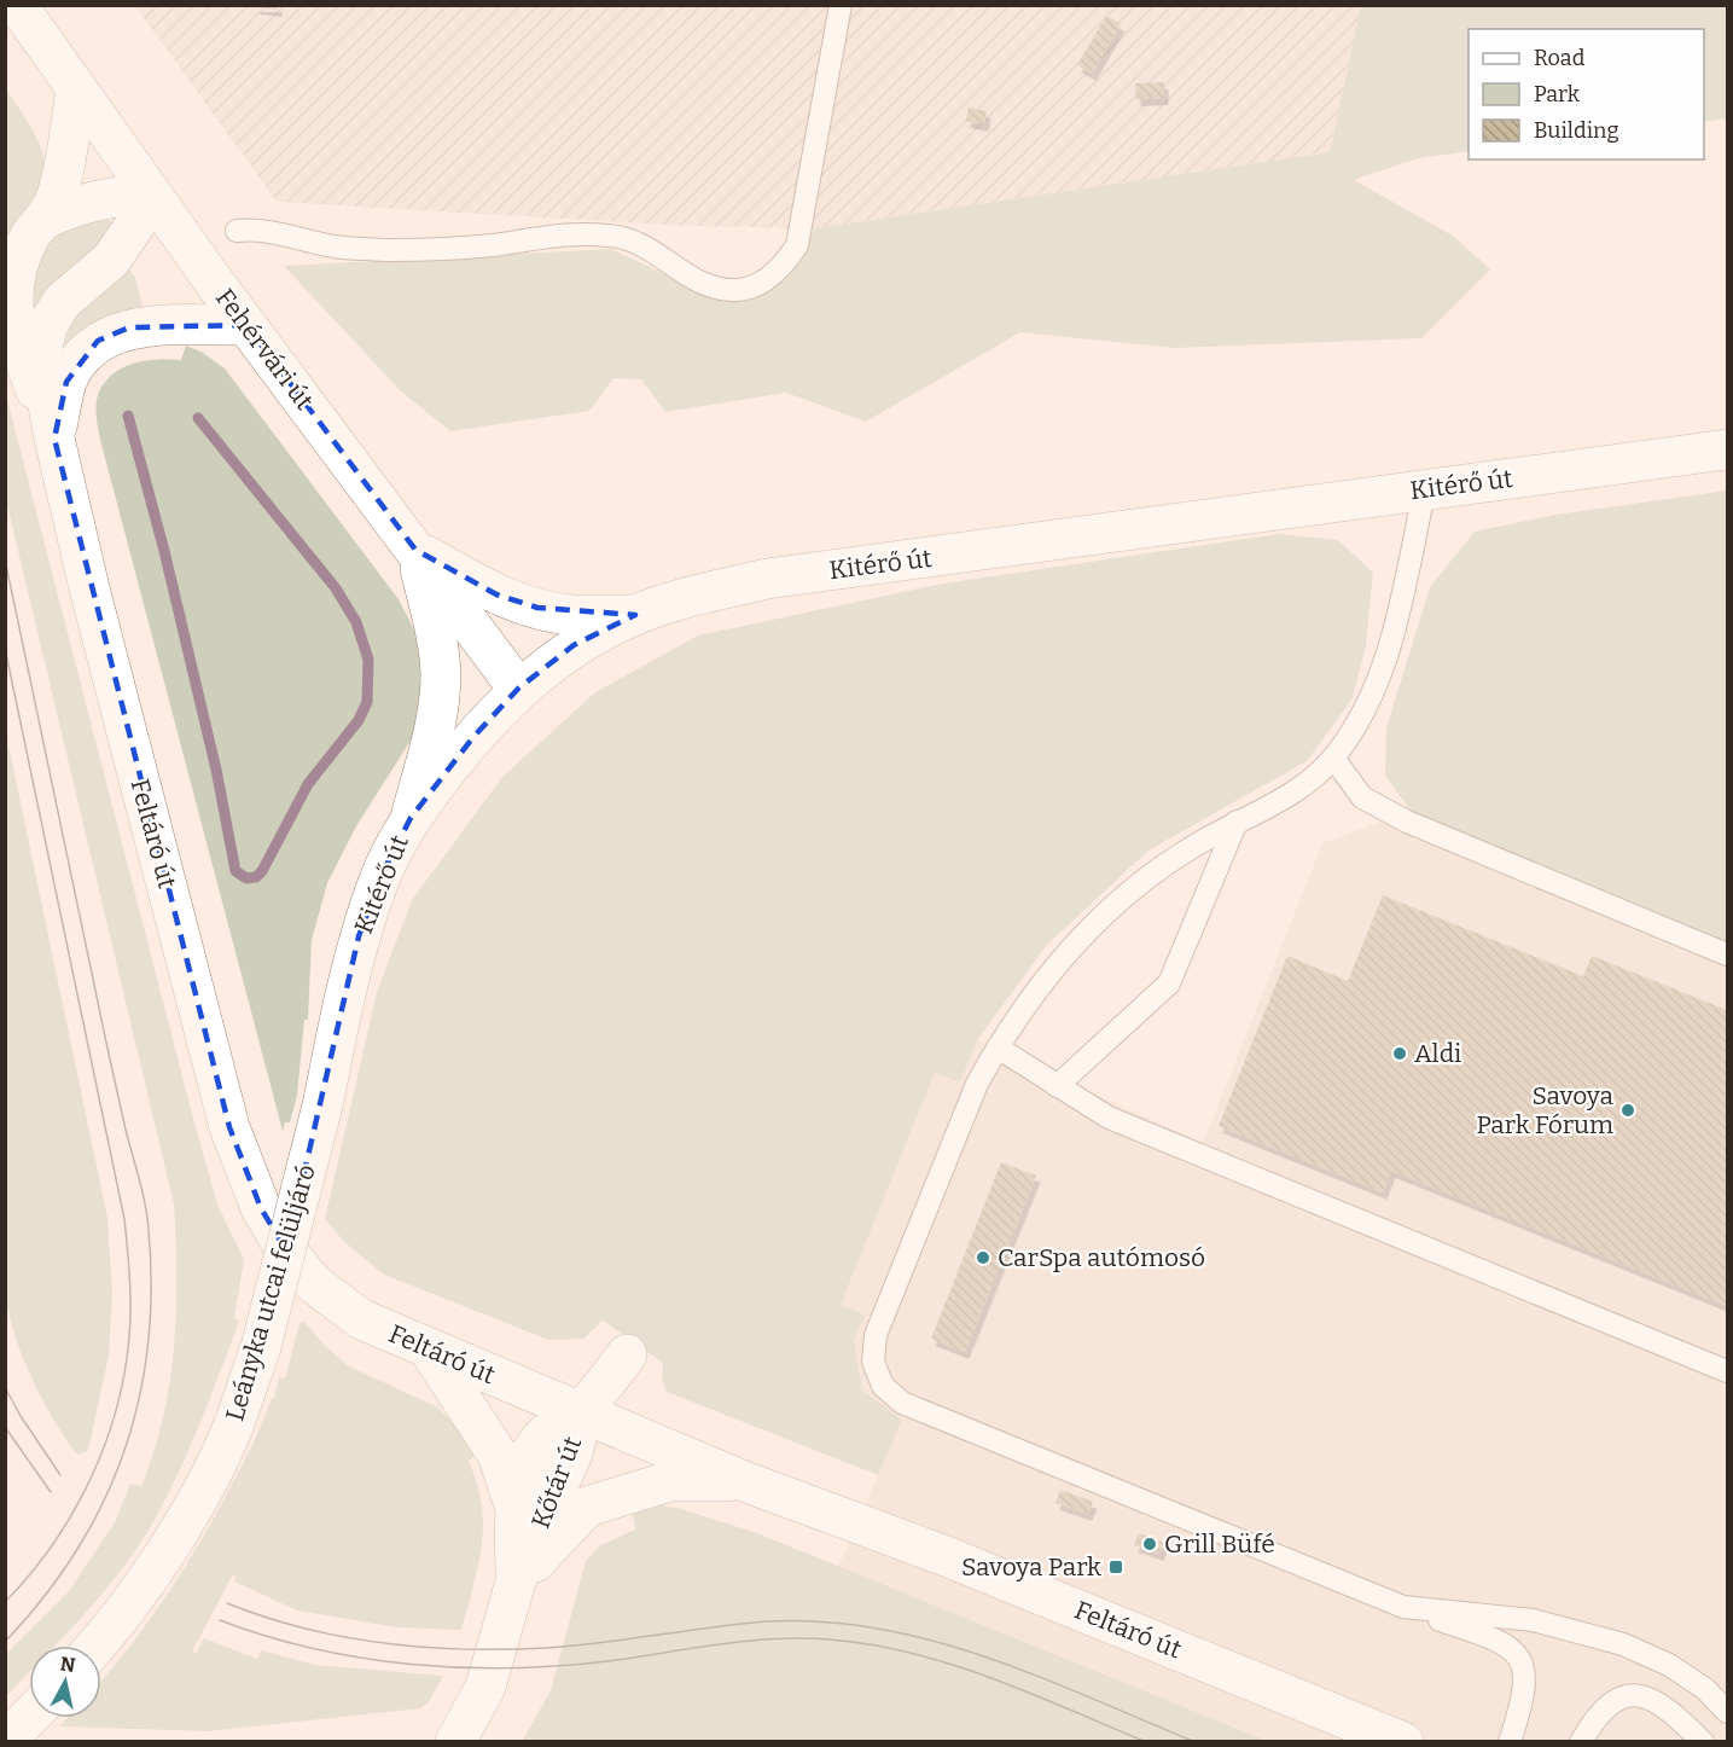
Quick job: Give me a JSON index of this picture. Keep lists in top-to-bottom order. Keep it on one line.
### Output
{"streets":{"street":["Fehérvári út","Kitérő út","Feltáró út","Leányka utcai felüljáró","Kőtár út"]},"crossings":[["Fehérvári út","Kitérő út"],["Fehérvári út","Feltáró út"],["Kitérő út","Leányka utcai felüljáró"],["Feltáró út","Kőtár út"]],"places":{"other":["Aldi","Savoya Park Fórum","CarSpa autómosó","Grill Büfé"],"transit":["Savoya Park"]},"legend":["Road","Park","Building"],"north":"top"}
